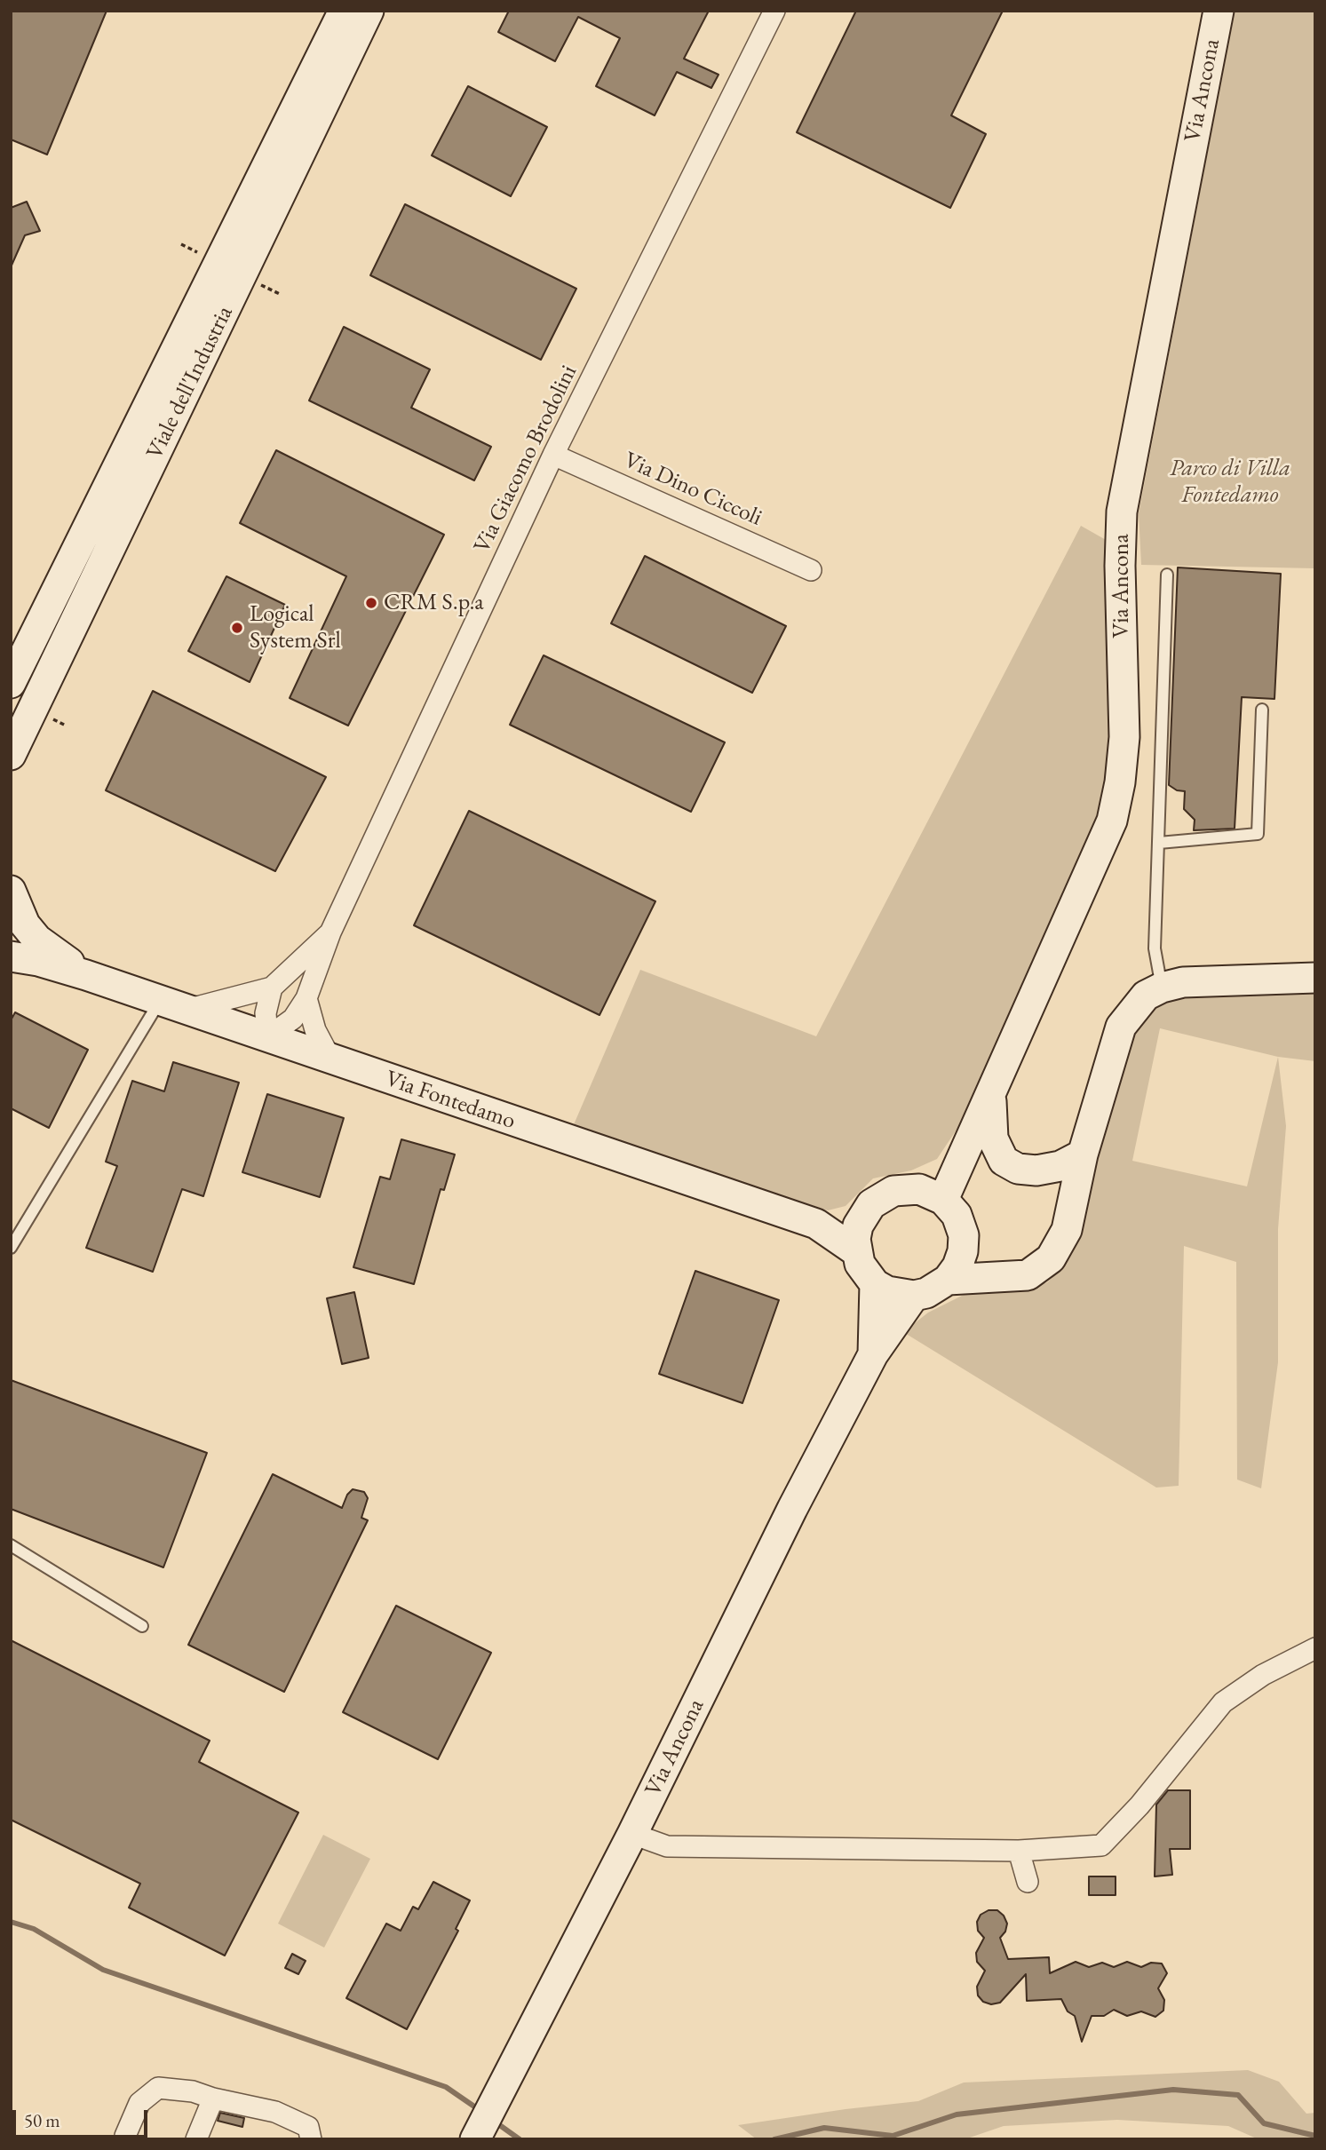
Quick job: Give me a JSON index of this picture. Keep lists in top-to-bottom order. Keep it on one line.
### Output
{"streets":{"main road":["Via Ancona","Viale dell'Industria","Via Fontedamo"],"street":["Via Giacomo Brodolini","Via Dino Ciccoli"]},"crossings":[["Via Ancona","Via Fontedamo"],["Via Giacomo Brodolini","Via Dino Ciccoli"],["Via Giacomo Brodolini","Via Fontedamo"]],"parks":["Parco di Villa Fontedamo"],"places":["CRM S.p.a","Logical System Srl"],"scale_bar":"50 m"}
